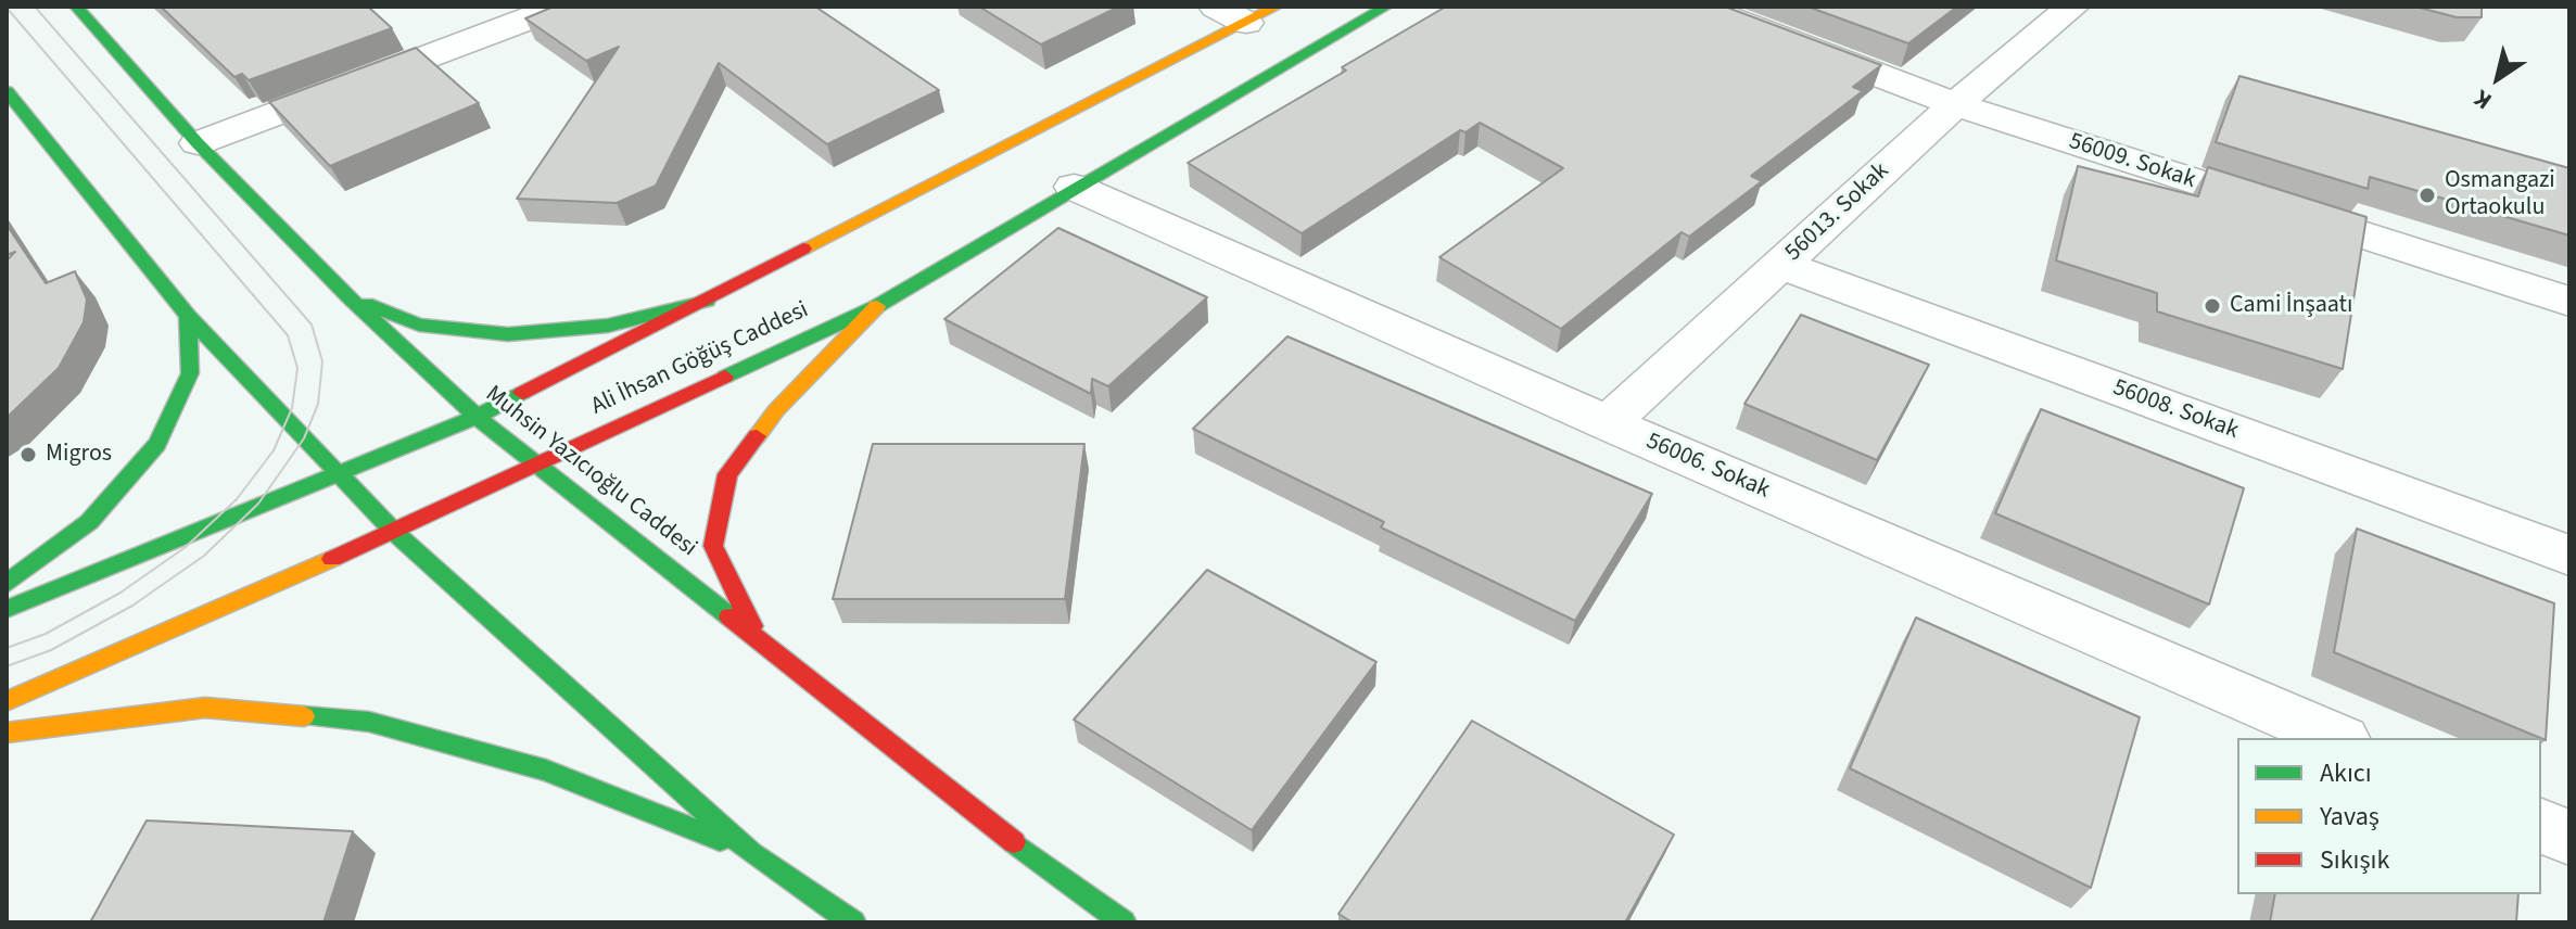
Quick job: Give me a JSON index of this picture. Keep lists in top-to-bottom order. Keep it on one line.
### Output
{"streets":{"main road":["Ali İhsan Göğüş Caddesi","Muhsin Yazıcıoğlu Caddesi"],"street":["56009. Sokak","56013. Sokak","56008. Sokak","56006. Sokak"]},"crossings":[["56009. Sokak","56013. Sokak"],["56013. Sokak","56008. Sokak"],["56013. Sokak","56006. Sokak"],["Ali İhsan Göğüş Caddesi","56006. Sokak"],["Ali İhsan Göğüş Caddesi","Muhsin Yazıcıoğlu Caddesi"]],"places":["Osmangazi Ortaokulu","Cami İnşaatı","Migros"],"legend":["Akıcı","Yavaş","Sıkışık"],"north":"bottom left"}
